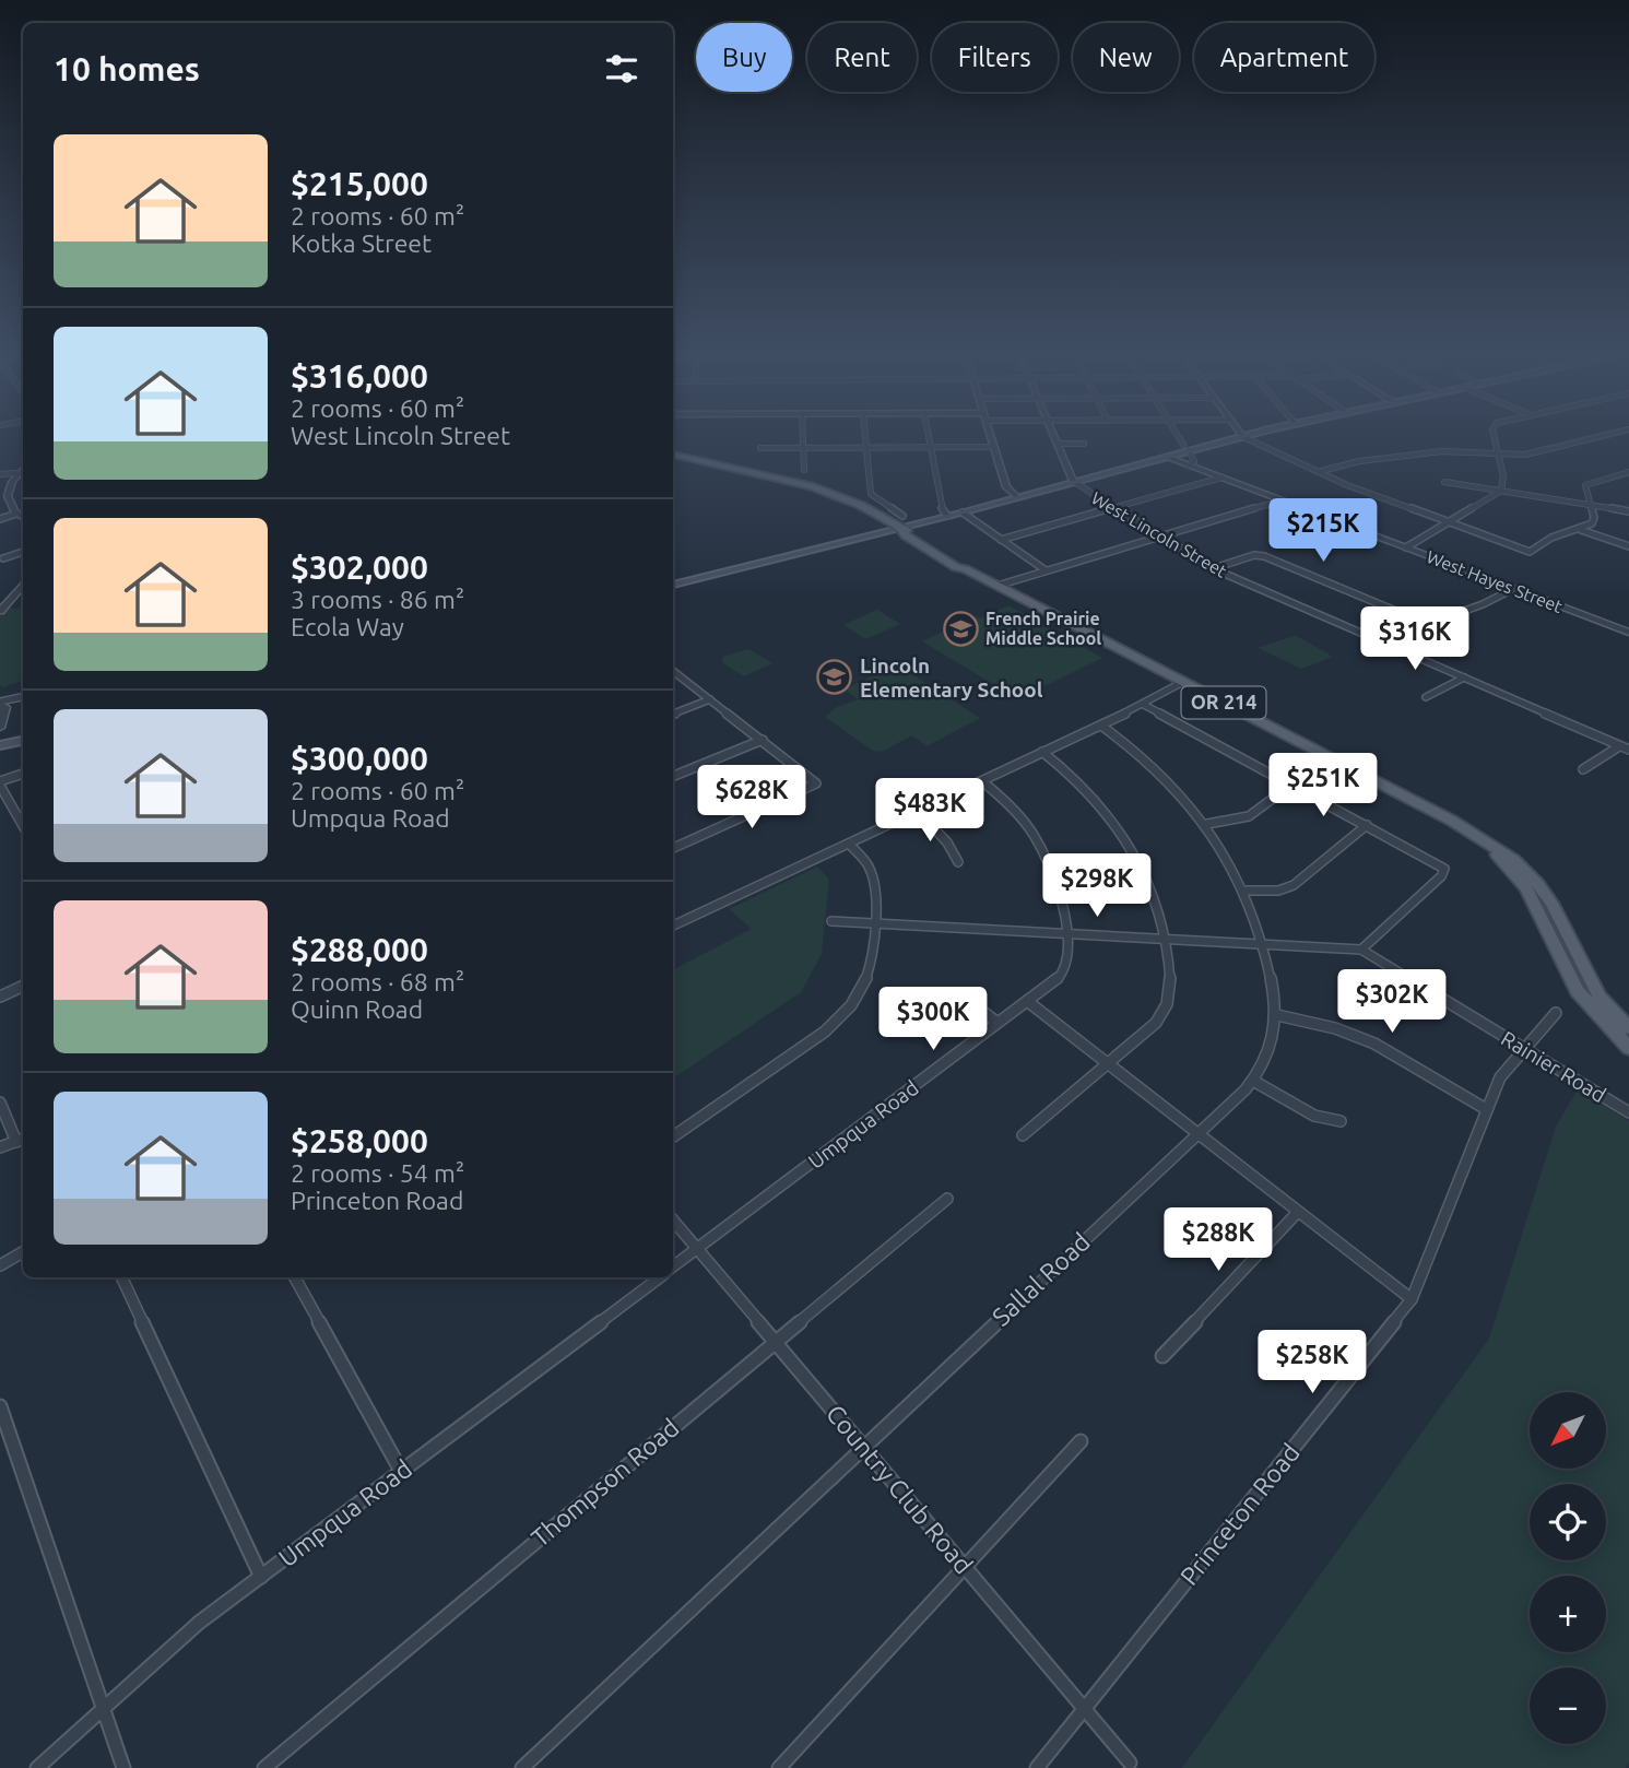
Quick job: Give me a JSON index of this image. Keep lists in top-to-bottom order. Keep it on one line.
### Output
{"streets":{"main road":["OR 214"],"street":["West Lincoln Street","West Hayes Street","Rainier Road","Umpqua Road","Sallal Road","Thompson Road","Country Club Road","Princeton Road"]},"crossings":[["Rainier Road","Princeton Road"],["Umpqua Road","Country Club Road"],["Sallal Road","Country Club Road"],["Thompson Road","Country Club Road"],["Country Club Road","Princeton Road"]],"places":{"school or university":["French Prairie Middle School","Lincoln Elementary School"]},"north":"bottom left","page":{"chip":["Buy","Rent","Filters","New","Apartment"],"heading":"10 homes","list":[{"name":"$215,000","note":"2 rooms · 60 m² · Kotka Street"},{"name":"$316,000","note":"2 rooms · 60 m² · West Lincoln Street"},{"name":"$302,000","note":"3 rooms · 86 m² · Ecola Way"},{"name":"$300,000","note":"2 rooms · 60 m² · Umpqua Road"},{"name":"$288,000","note":"2 rooms · 68 m² · Quinn Road"},{"name":"$258,000","note":"2 rooms · 54 m² · Princeton Road"}],"price":["$215K","$316K","$251K","$628K","$483K","$298K","$302K","$300K","$288K","$258K"],"map_buttons":["+","−"]}}
